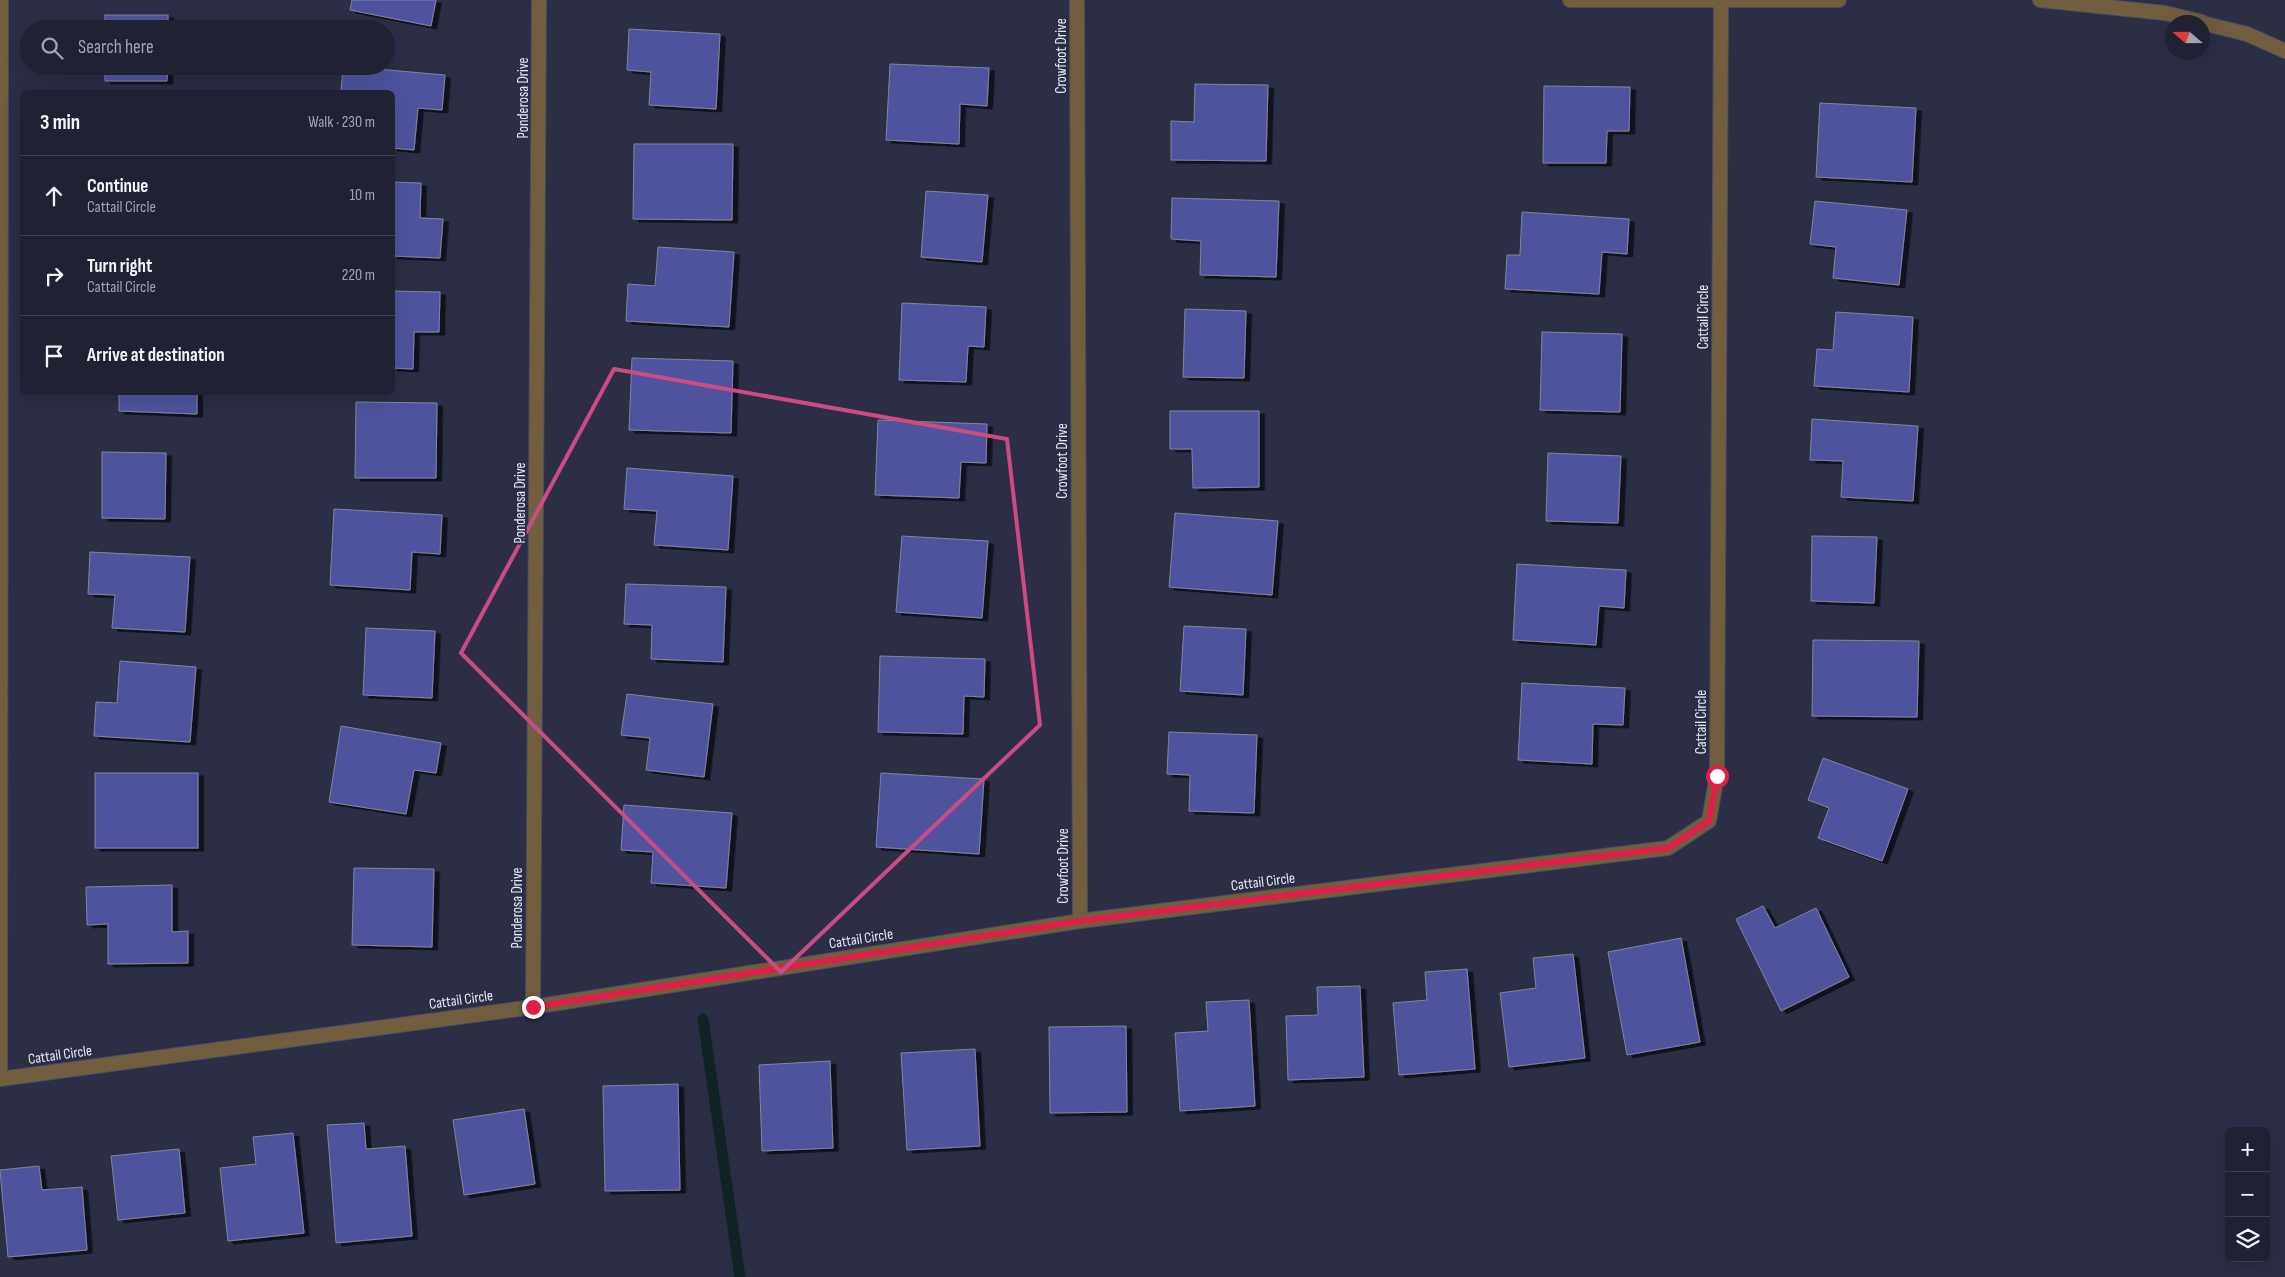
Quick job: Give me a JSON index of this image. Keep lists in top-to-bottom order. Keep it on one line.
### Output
{"streets":{"street":["Crowfoot Drive","Ponderosa Drive","Cattail Circle"]},"crossings":[["Crowfoot Drive","Cattail Circle"],["Ponderosa Drive","Cattail Circle"]],"north":"left","page":{"search":"Search here","heading":["3 min","Walk · 230 m"],"list":[["Continue","Cattail Circle","10 m"],["Turn right","Cattail Circle","220 m"],"Arrive at destination"],"map_buttons":["+","−"]}}
